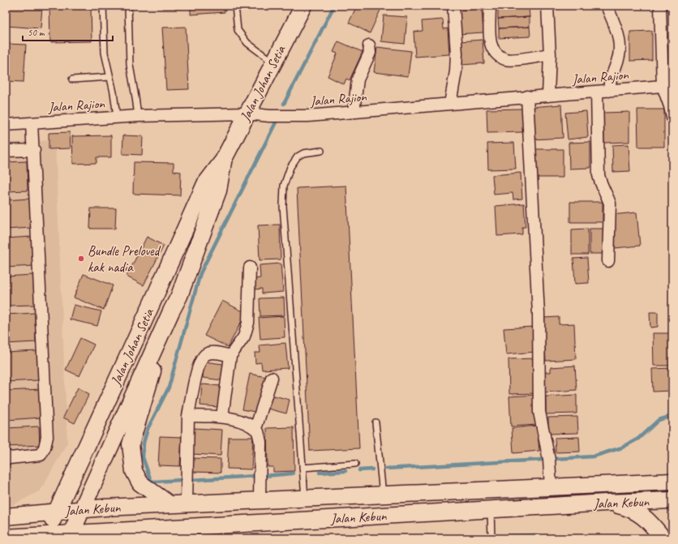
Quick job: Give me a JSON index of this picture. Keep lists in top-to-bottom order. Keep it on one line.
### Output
{"streets":{"main road":["Jalan Johan Setia","Jalan Kebun"],"street":["Jalan Rajion"]},"crossings":[["Jalan Rajion","Jalan Johan Setia"],["Jalan Johan Setia","Jalan Kebun"]],"places":["Bundle Preloved kak nadia"],"scale_bar":"50 m"}
